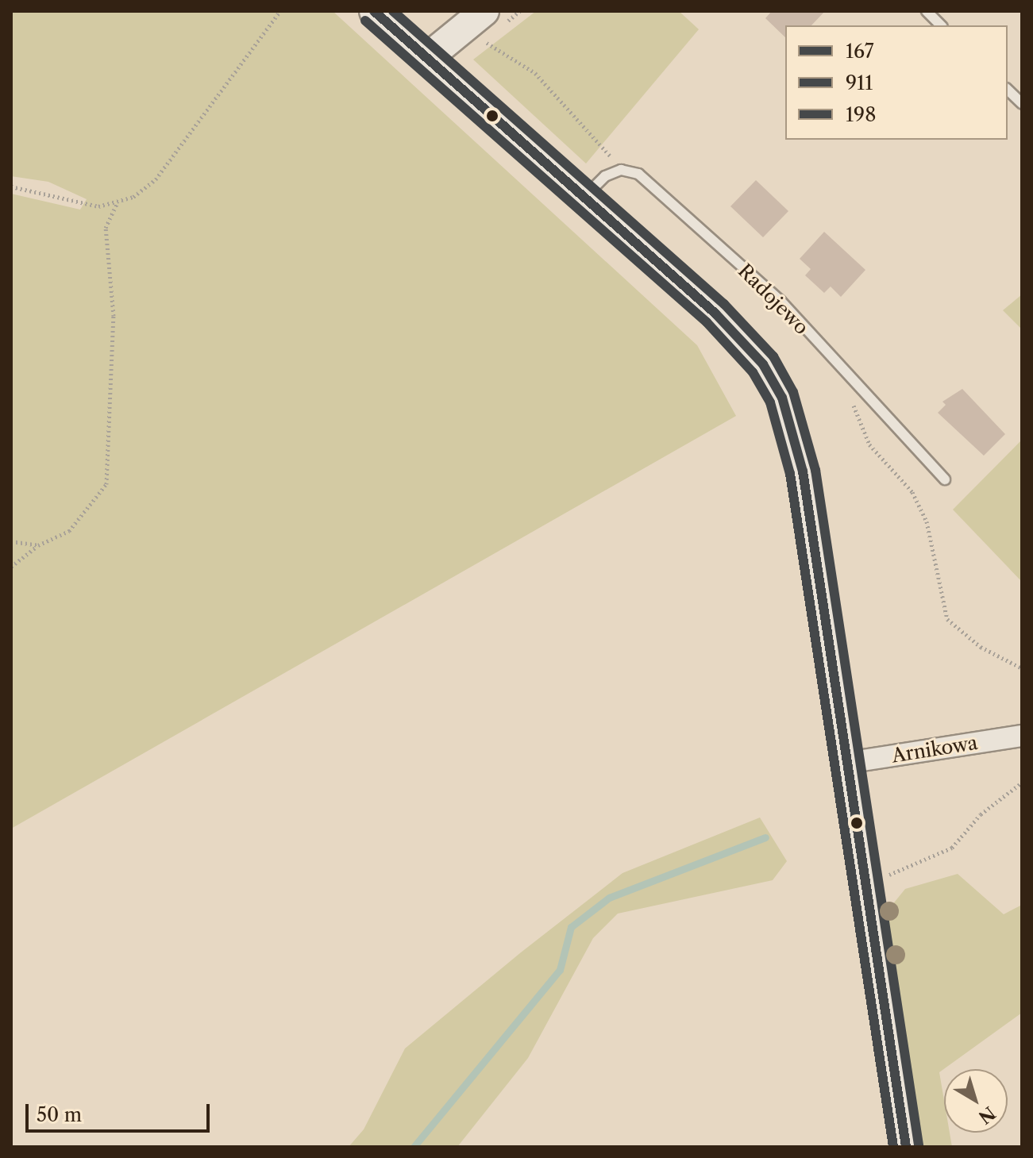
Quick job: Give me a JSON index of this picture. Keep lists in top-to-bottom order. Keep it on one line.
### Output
{"streets":{"street":["Arnikowa"],"lane":["Radojewo"]},"lines":["transit line 167","transit line 198","transit line 911"],"legend":["167","911","198"],"scale_bar":"50 m","north":"bottom right"}
